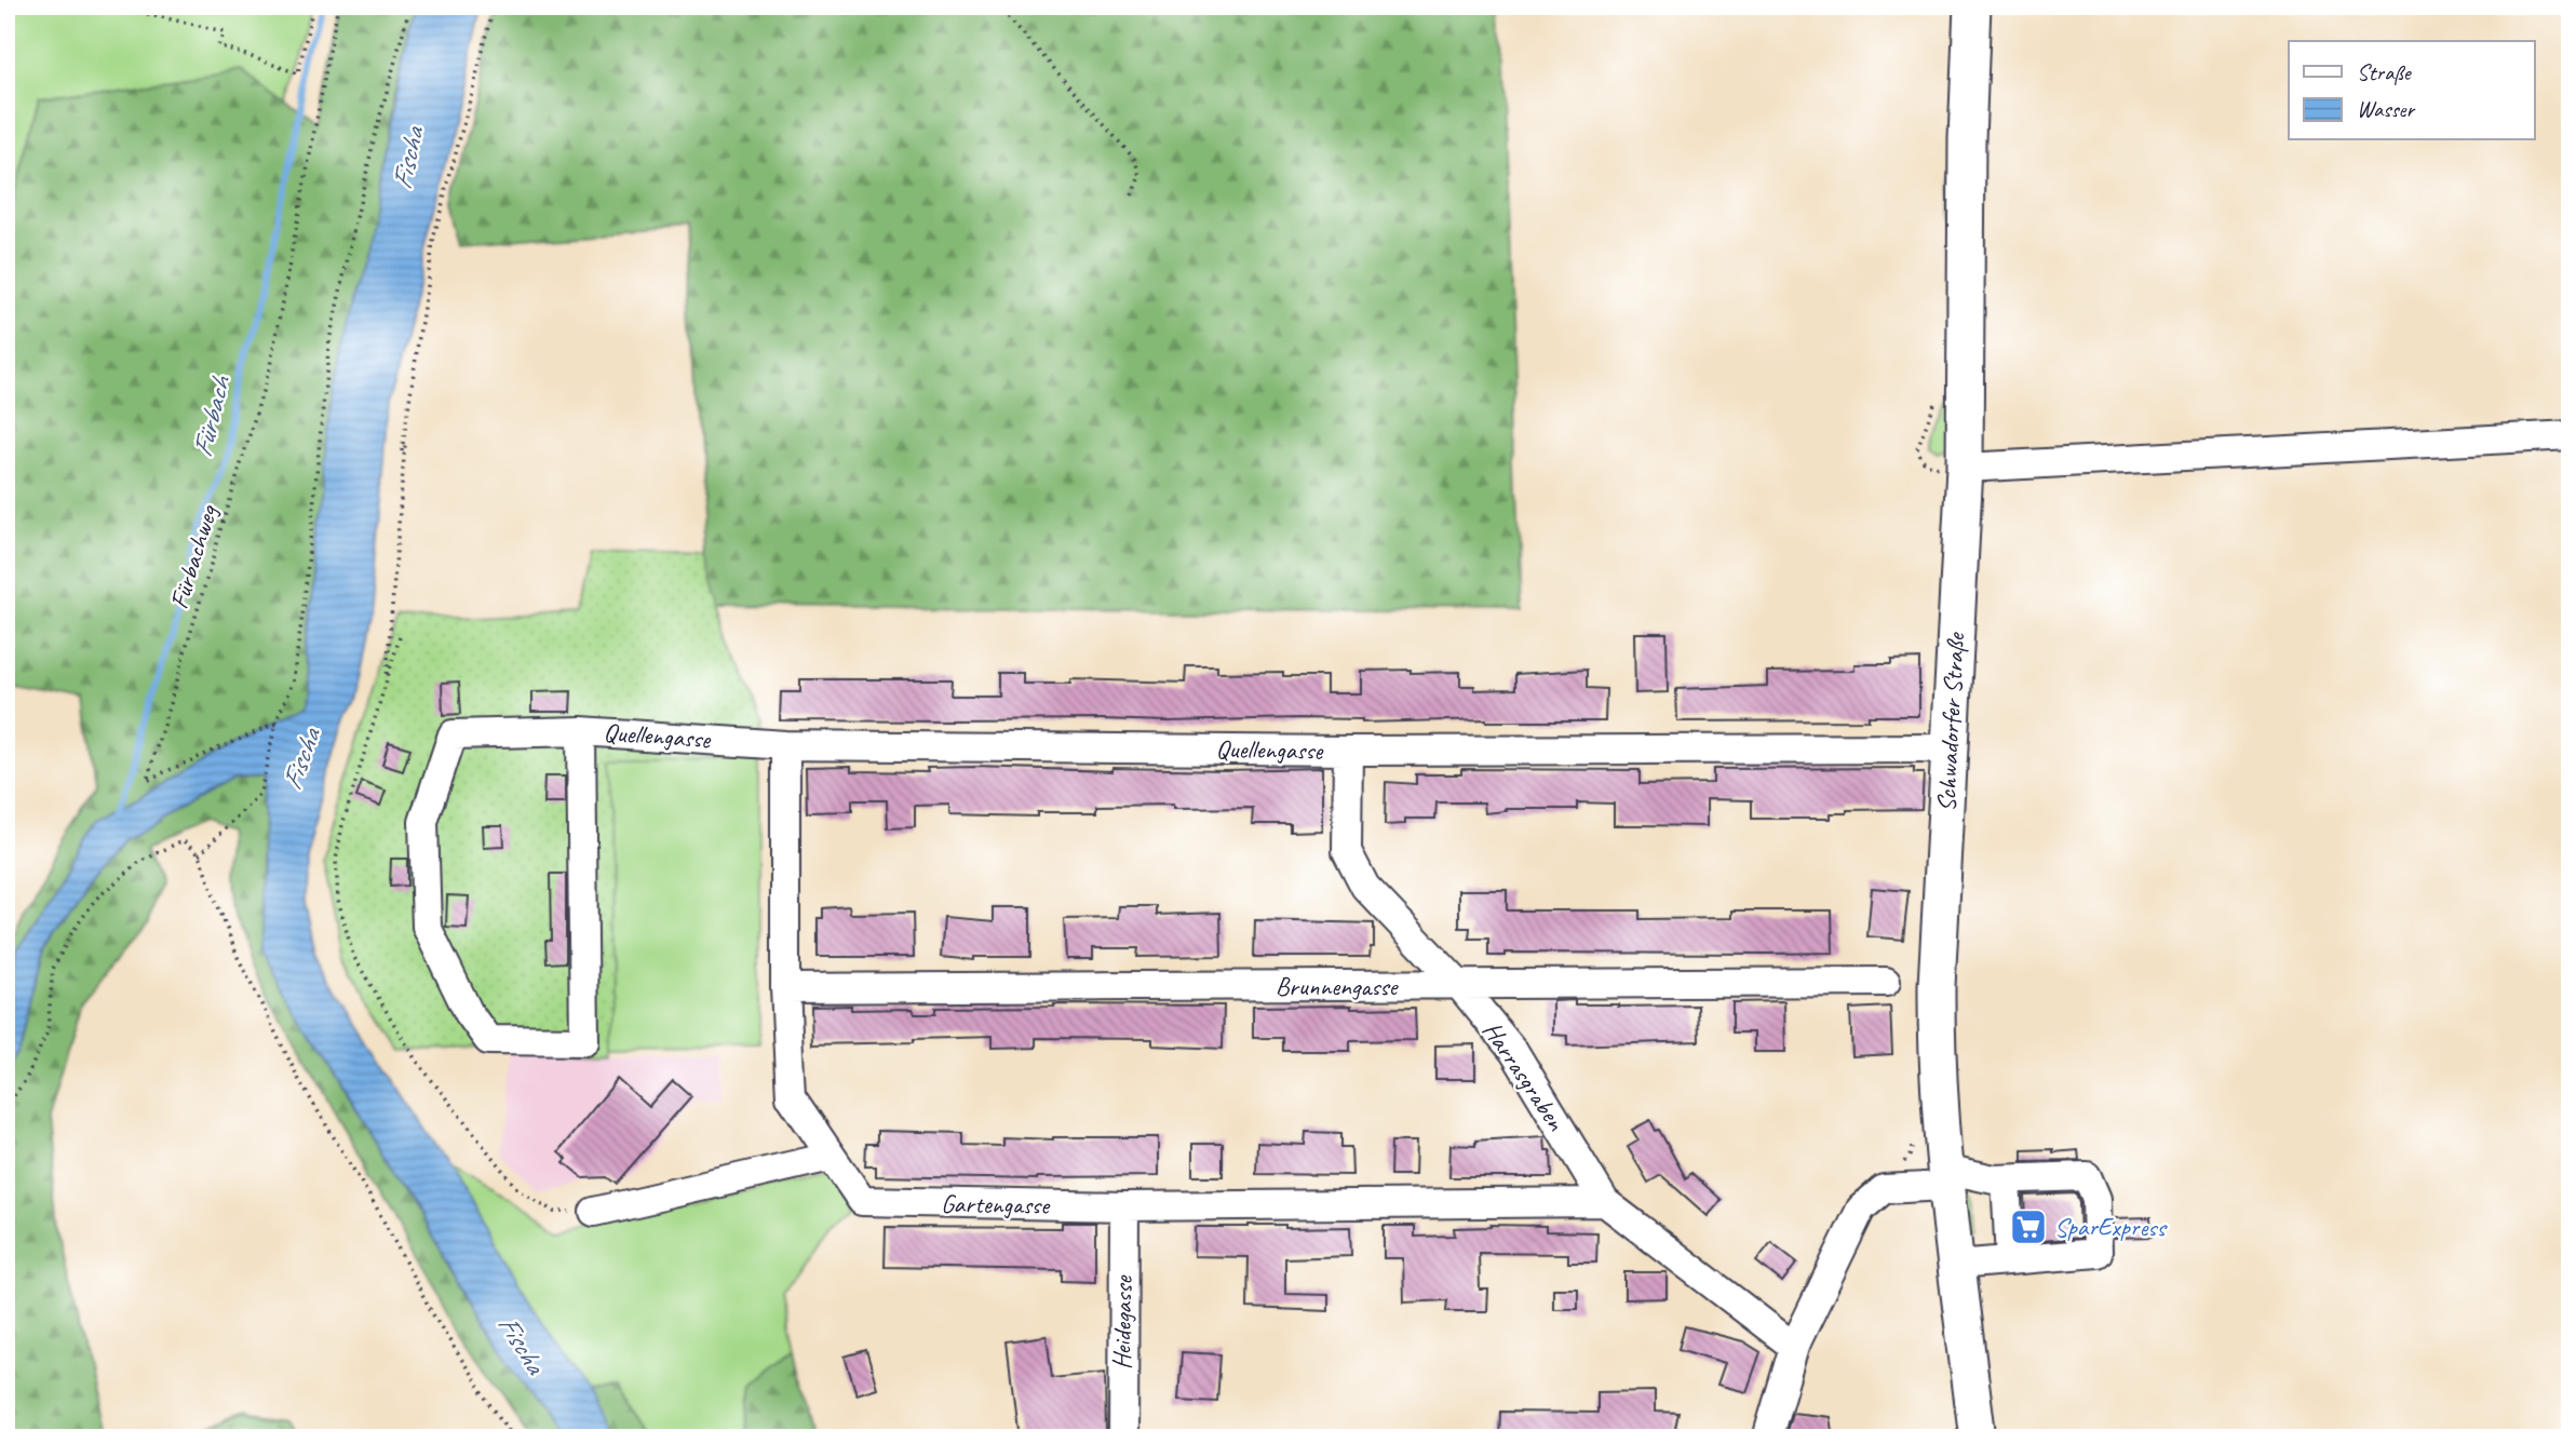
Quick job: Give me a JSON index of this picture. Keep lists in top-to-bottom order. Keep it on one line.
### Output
{"streets":{"main road":["Schwadorfer Straße"],"street":["Quellengasse","Brunnengasse","Harrasgraben","Gartengasse","Heidegasse"],"path":["Fürbachweg"]},"crossings":[["Schwadorfer Straße","Quellengasse"],["Quellengasse","Harrasgraben"],["Quellengasse","Gartengasse"],["Brunnengasse","Harrasgraben"],["Brunnengasse","Gartengasse"],["Harrasgraben","Gartengasse"],["Gartengasse","Heidegasse"]],"water":["Fischa","Fürbach"],"places":{"supermarket":["SparExpress"]},"legend":["Straße","Wasser"]}
